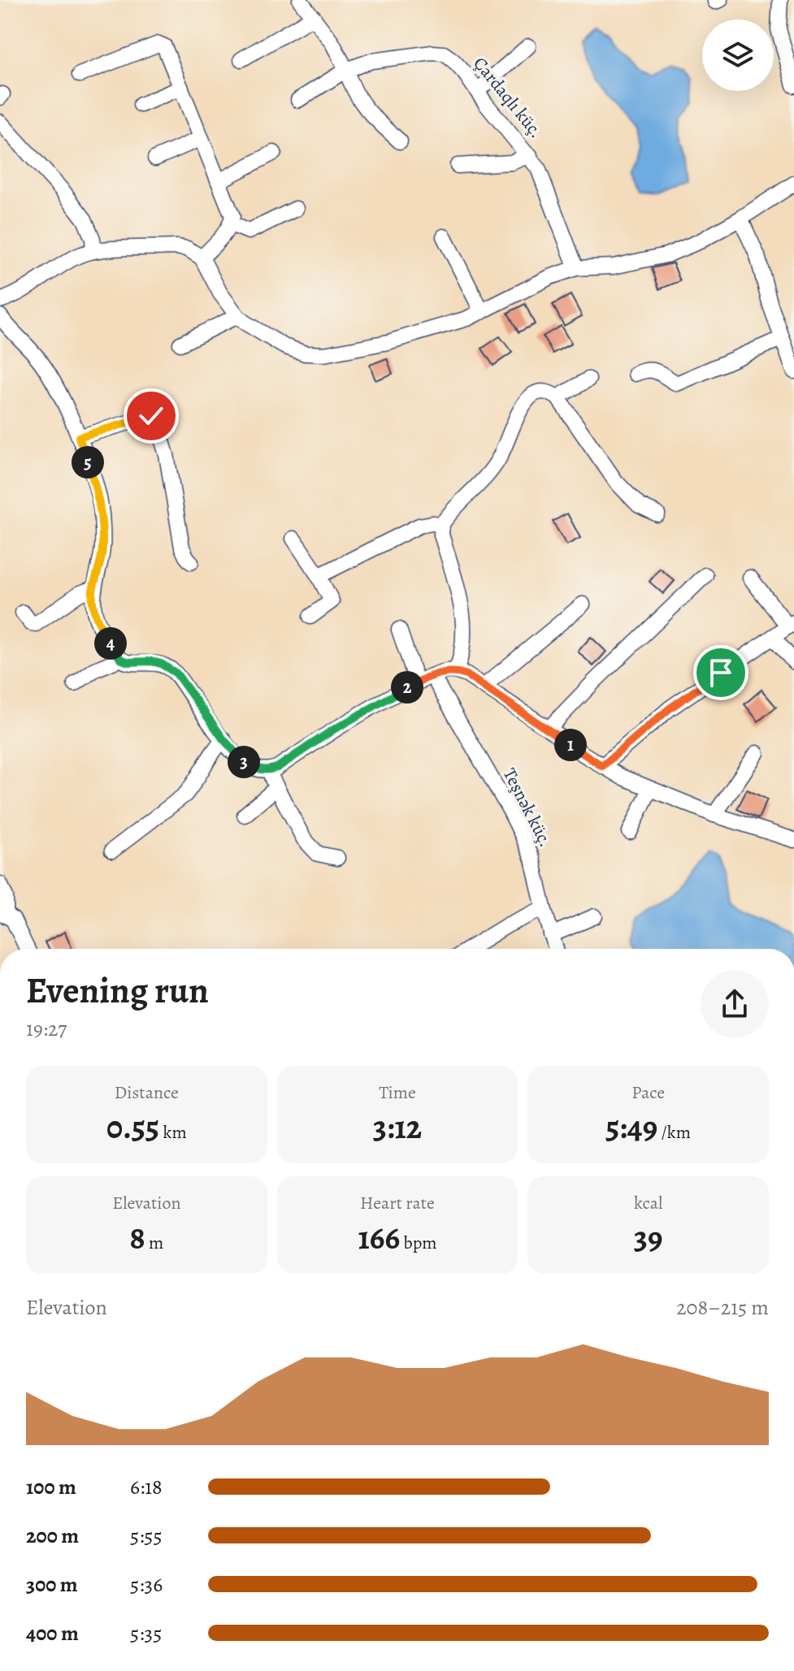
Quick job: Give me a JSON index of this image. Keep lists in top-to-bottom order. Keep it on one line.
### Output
{"streets":{"street":["Çardaqlı küç.","Teşnək küç."]},"page":{"pins":["5","4","2","1","3"],"heading":["Evening run","19:27"],"stats":[["Distance","0.55 km"],["Time","3:12"],["Pace","5:49 /km"],["Elevation","8 m"],["Heart rate","166 bpm"],["kcal","39"]],"chart":["Elevation","208–215 m"],"list":[{"name":"100 m","note":"6:18"},{"name":"200 m","note":"5:55"},{"name":"300 m","note":"5:36"},{"name":"400 m","note":"5:35"}]}}
